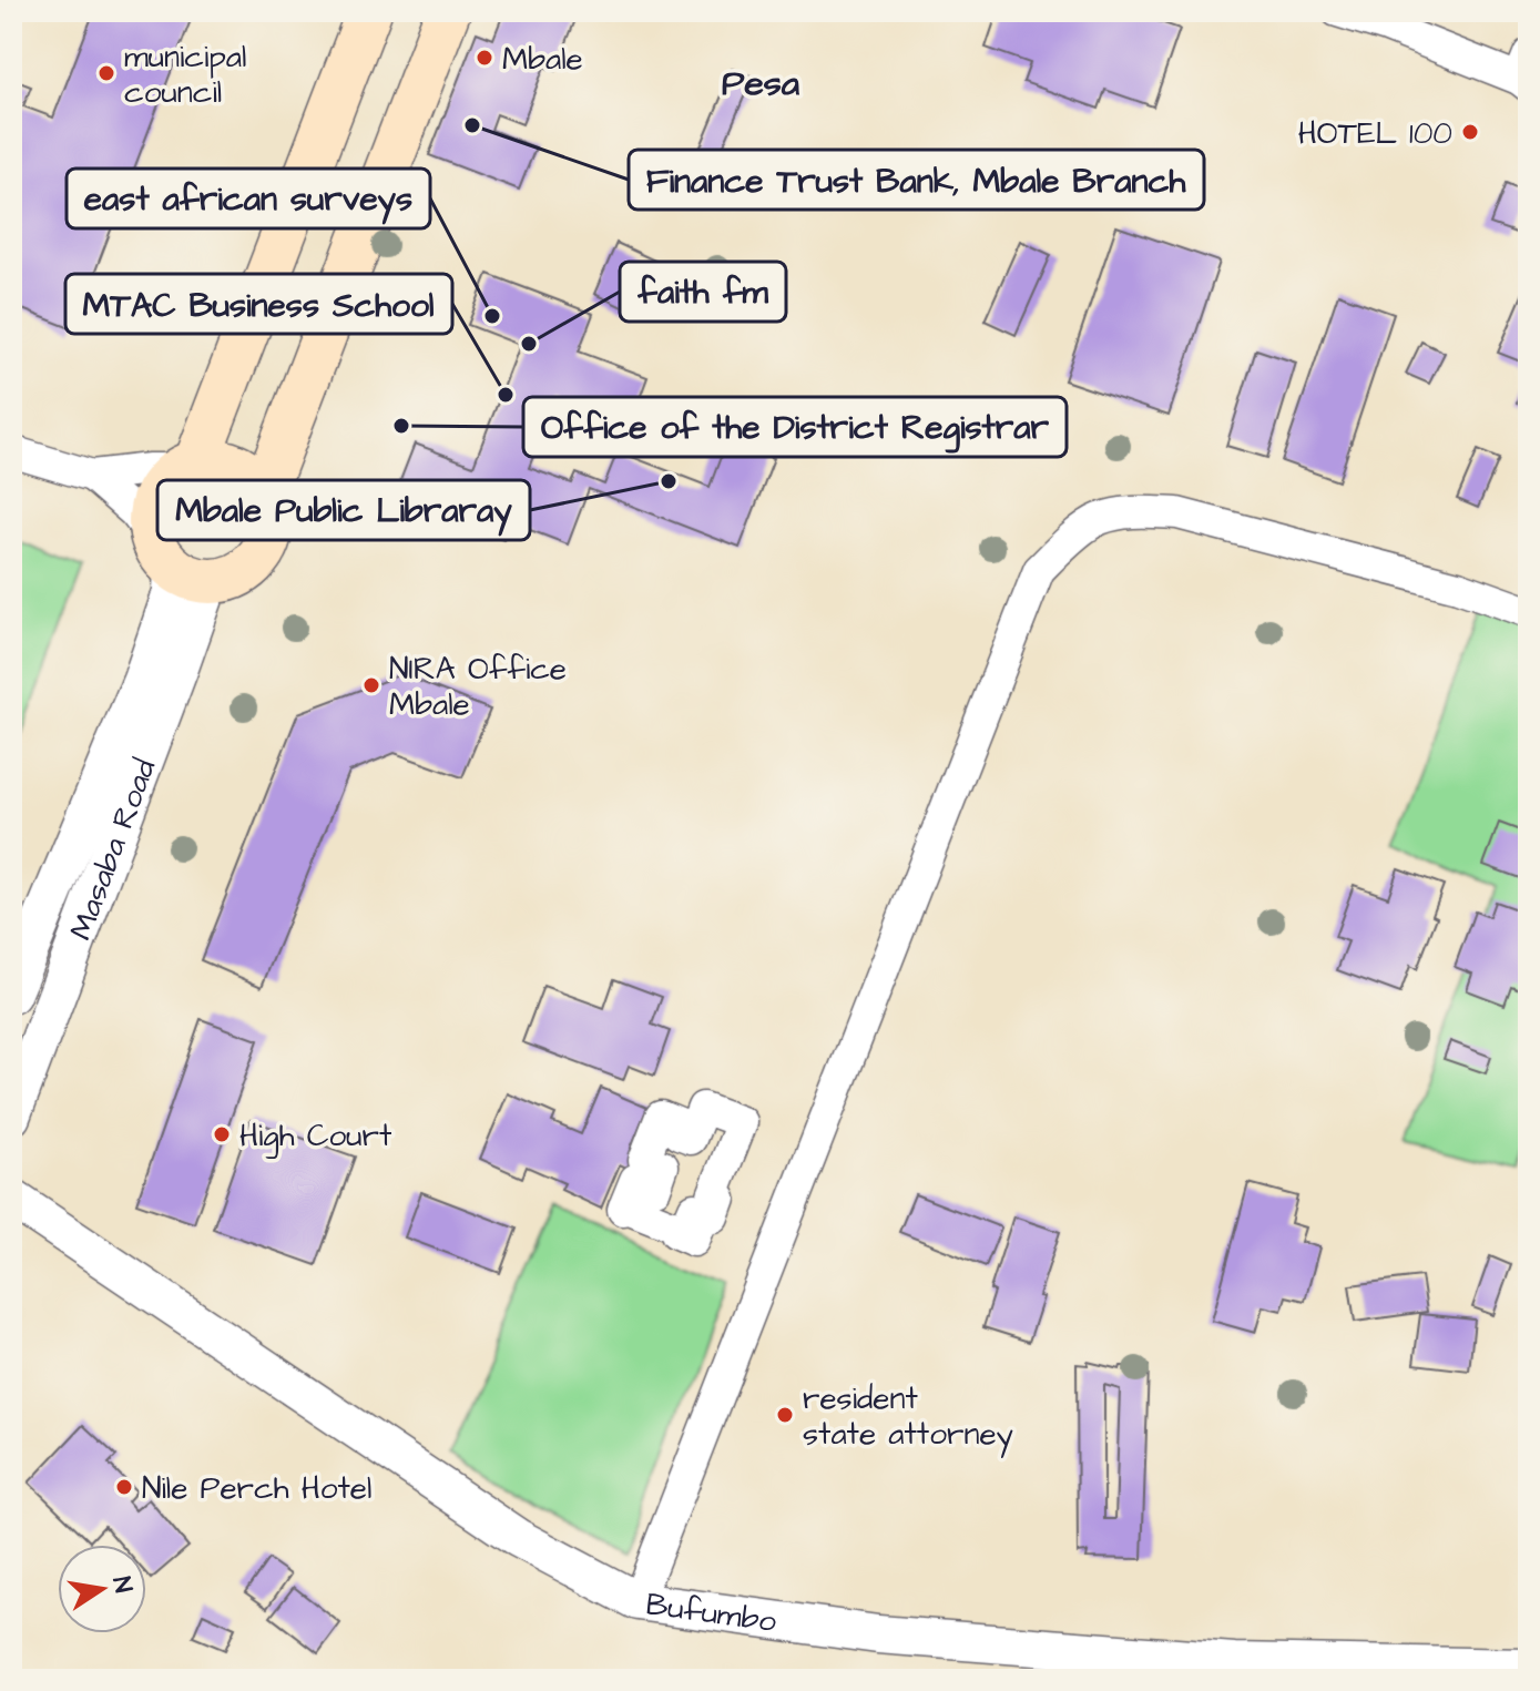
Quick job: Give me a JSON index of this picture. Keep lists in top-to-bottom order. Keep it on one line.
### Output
{"streets":{"street":["Masaba Road","Bufumbo"]},"districts":["Pesa"],"places":["Mbale","municipal council","Finance Trust Bank, Mbale Branch","HOTEL 100","east african surveys","faith fm","MTAC Business School","Office of the District Registrar","Mbale Public Libraray","NIRA Office Mbale","High Court","resident state attorney","Nile Perch Hotel"],"north":"right"}
